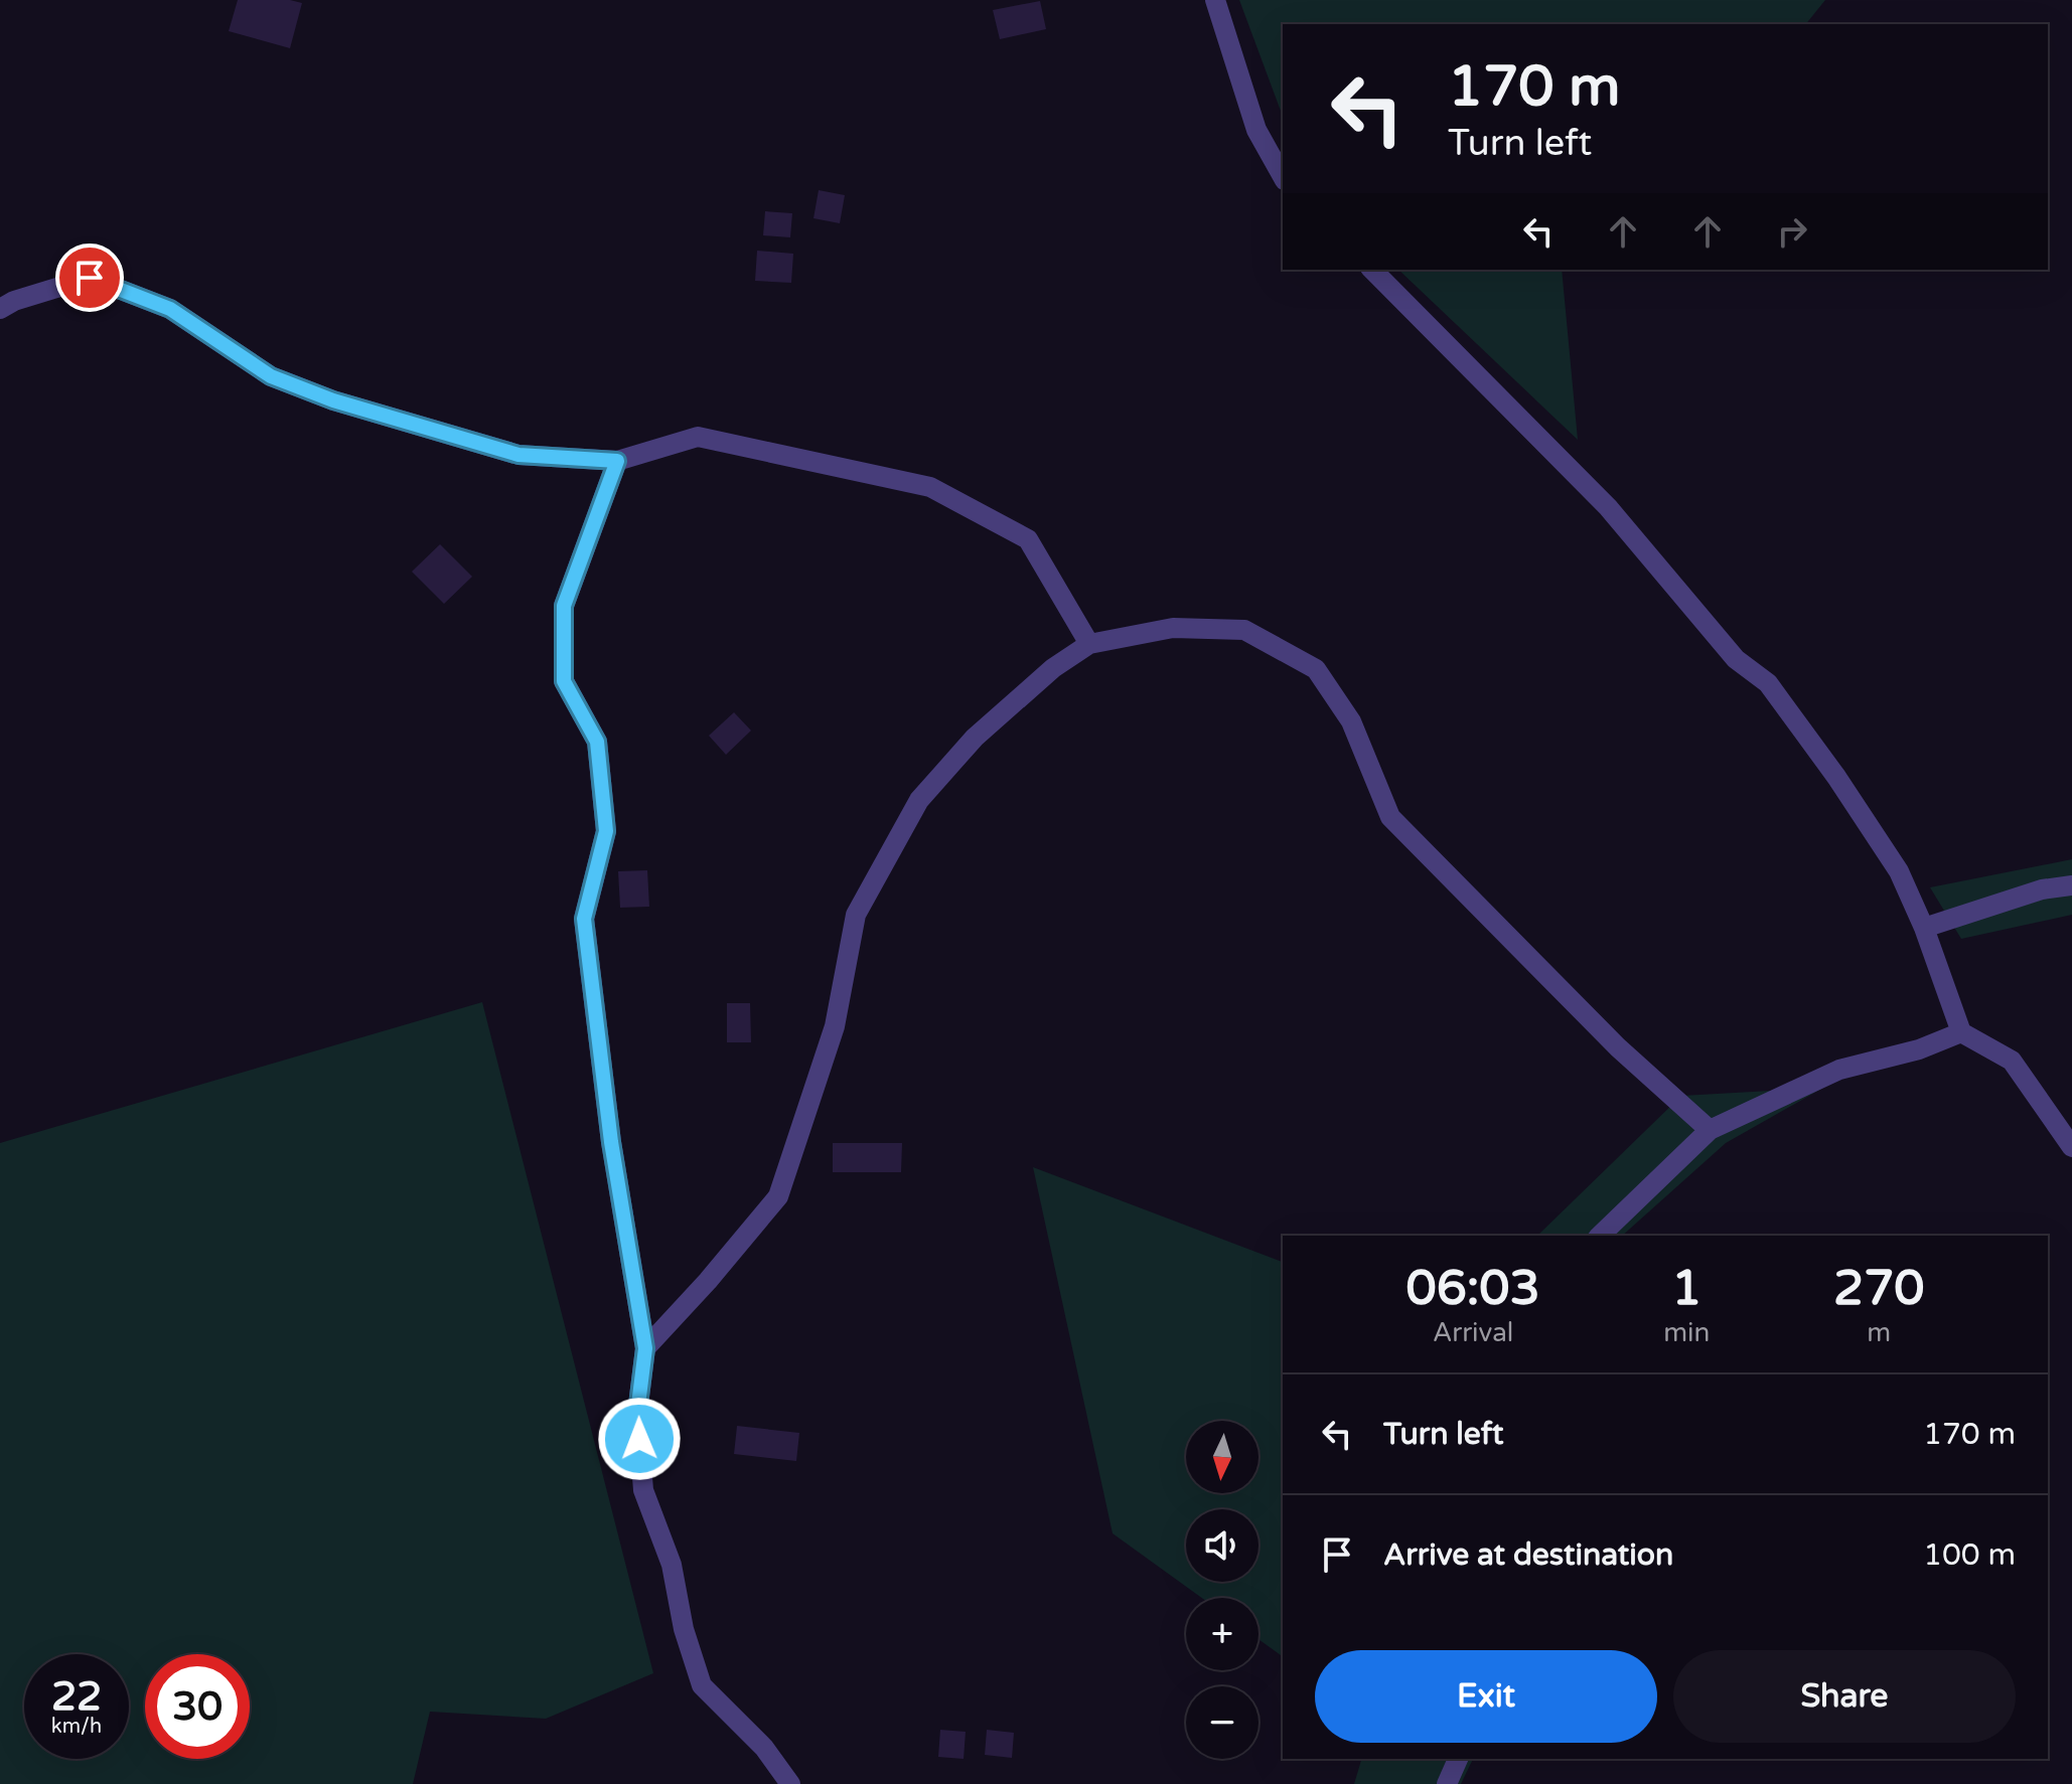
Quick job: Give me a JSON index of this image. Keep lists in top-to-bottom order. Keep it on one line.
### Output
{"north":"bottom","page":{"turn":["170 m","Turn left"],"eta":["06:03","Arrival","1","min","270","m"],"list":[{"name":"Turn left","value":"170 m"},{"name":"Arrive at destination","value":"100 m"}],"map_buttons":["+","−"],"buttons":["Exit","Share"],"speed":"22 km/h","limit":"30"}}
